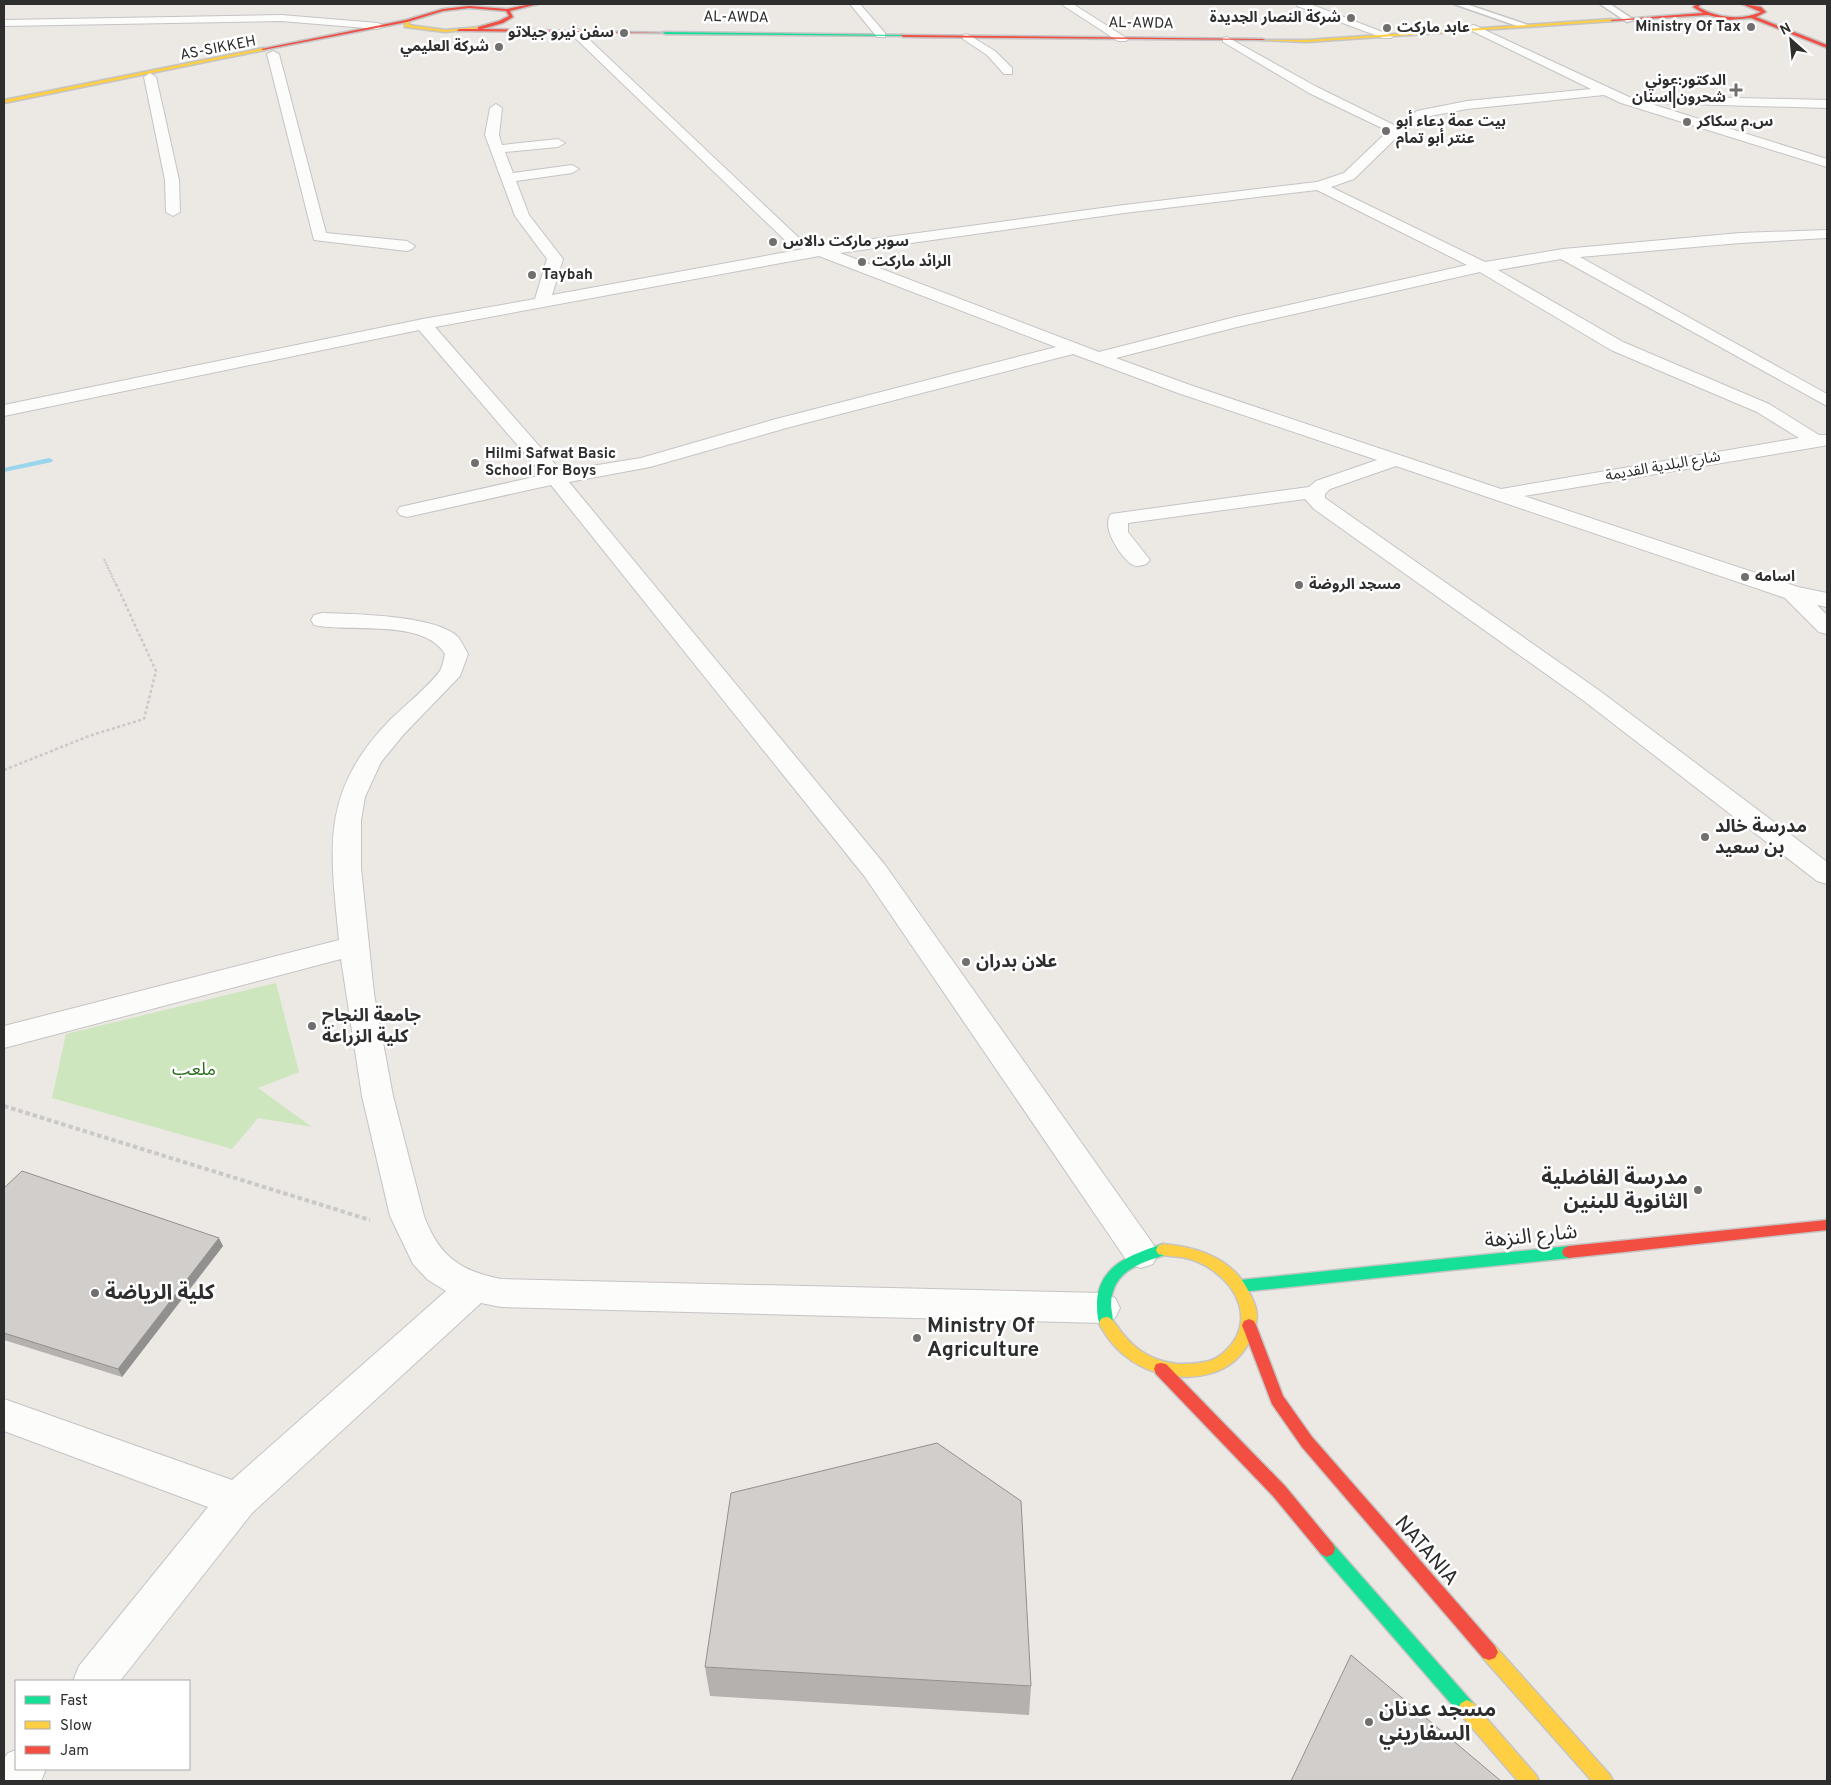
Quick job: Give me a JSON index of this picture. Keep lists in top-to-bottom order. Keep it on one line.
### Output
{"streets":{"street":["AL-AWDA","AS-SIKKEH","شارع البلدية القديمة","شارع النزهة","NATANIA"]},"crossings":[["شارع النزهة","NATANIA"]],"parks":["ملعب"],"places":{"other":["شركة النصار الجديدة","Ministry Of Tax","عابد ماركت","سفن نيرو جيلاتو","شركة العليمي","س.م سكاكر","بيت عمة دعاء أبو عنتر أبو تمام","سوبر ماركت دالاس","الرائد ماركت","Taybah","Hilmi Safwat Basic School For Boys","اسامه","مسجد الروضة","مدرسة خالد بن سعيد","علان بدران","جامعة النجاح كلية الزراعة","مدرسة الفاضلية الثانوية للبنين","كلية الرياضة","Ministry Of Agriculture","مسجد عدنان السفاريني"],"health":["الدكتور:عوني شحرون|اسنان"]},"legend":["Fast","Slow","Jam"],"north":"top left"}
